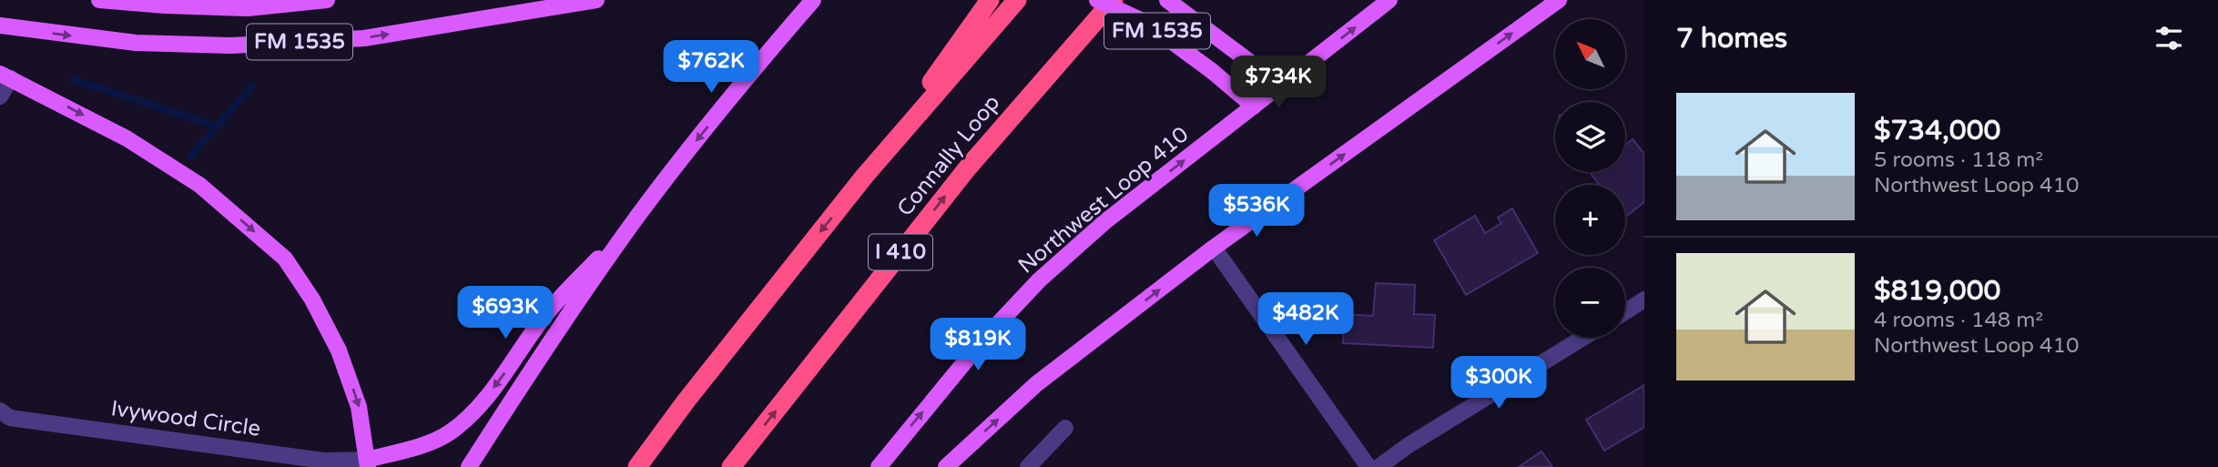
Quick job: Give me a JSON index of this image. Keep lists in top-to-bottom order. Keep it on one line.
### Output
{"streets":{"highway":["Connally Loop","I 410"],"main road":["FM 1535","Northwest Loop 410"],"street":["Ivywood Circle"]},"crossings":[["FM 1535","Northwest Loop 410"]],"north":"top left","page":{"heading":"7 homes","map_buttons":["+","−"],"price":["$762K","$734K","$536K","$693K","$482K","$819K","$300K"],"list":[{"name":"$734,000","note":"5 rooms · 118 m² · Northwest Loop 410"},{"name":"$819,000","note":"4 rooms · 148 m² · Northwest Loop 410"}]}}
